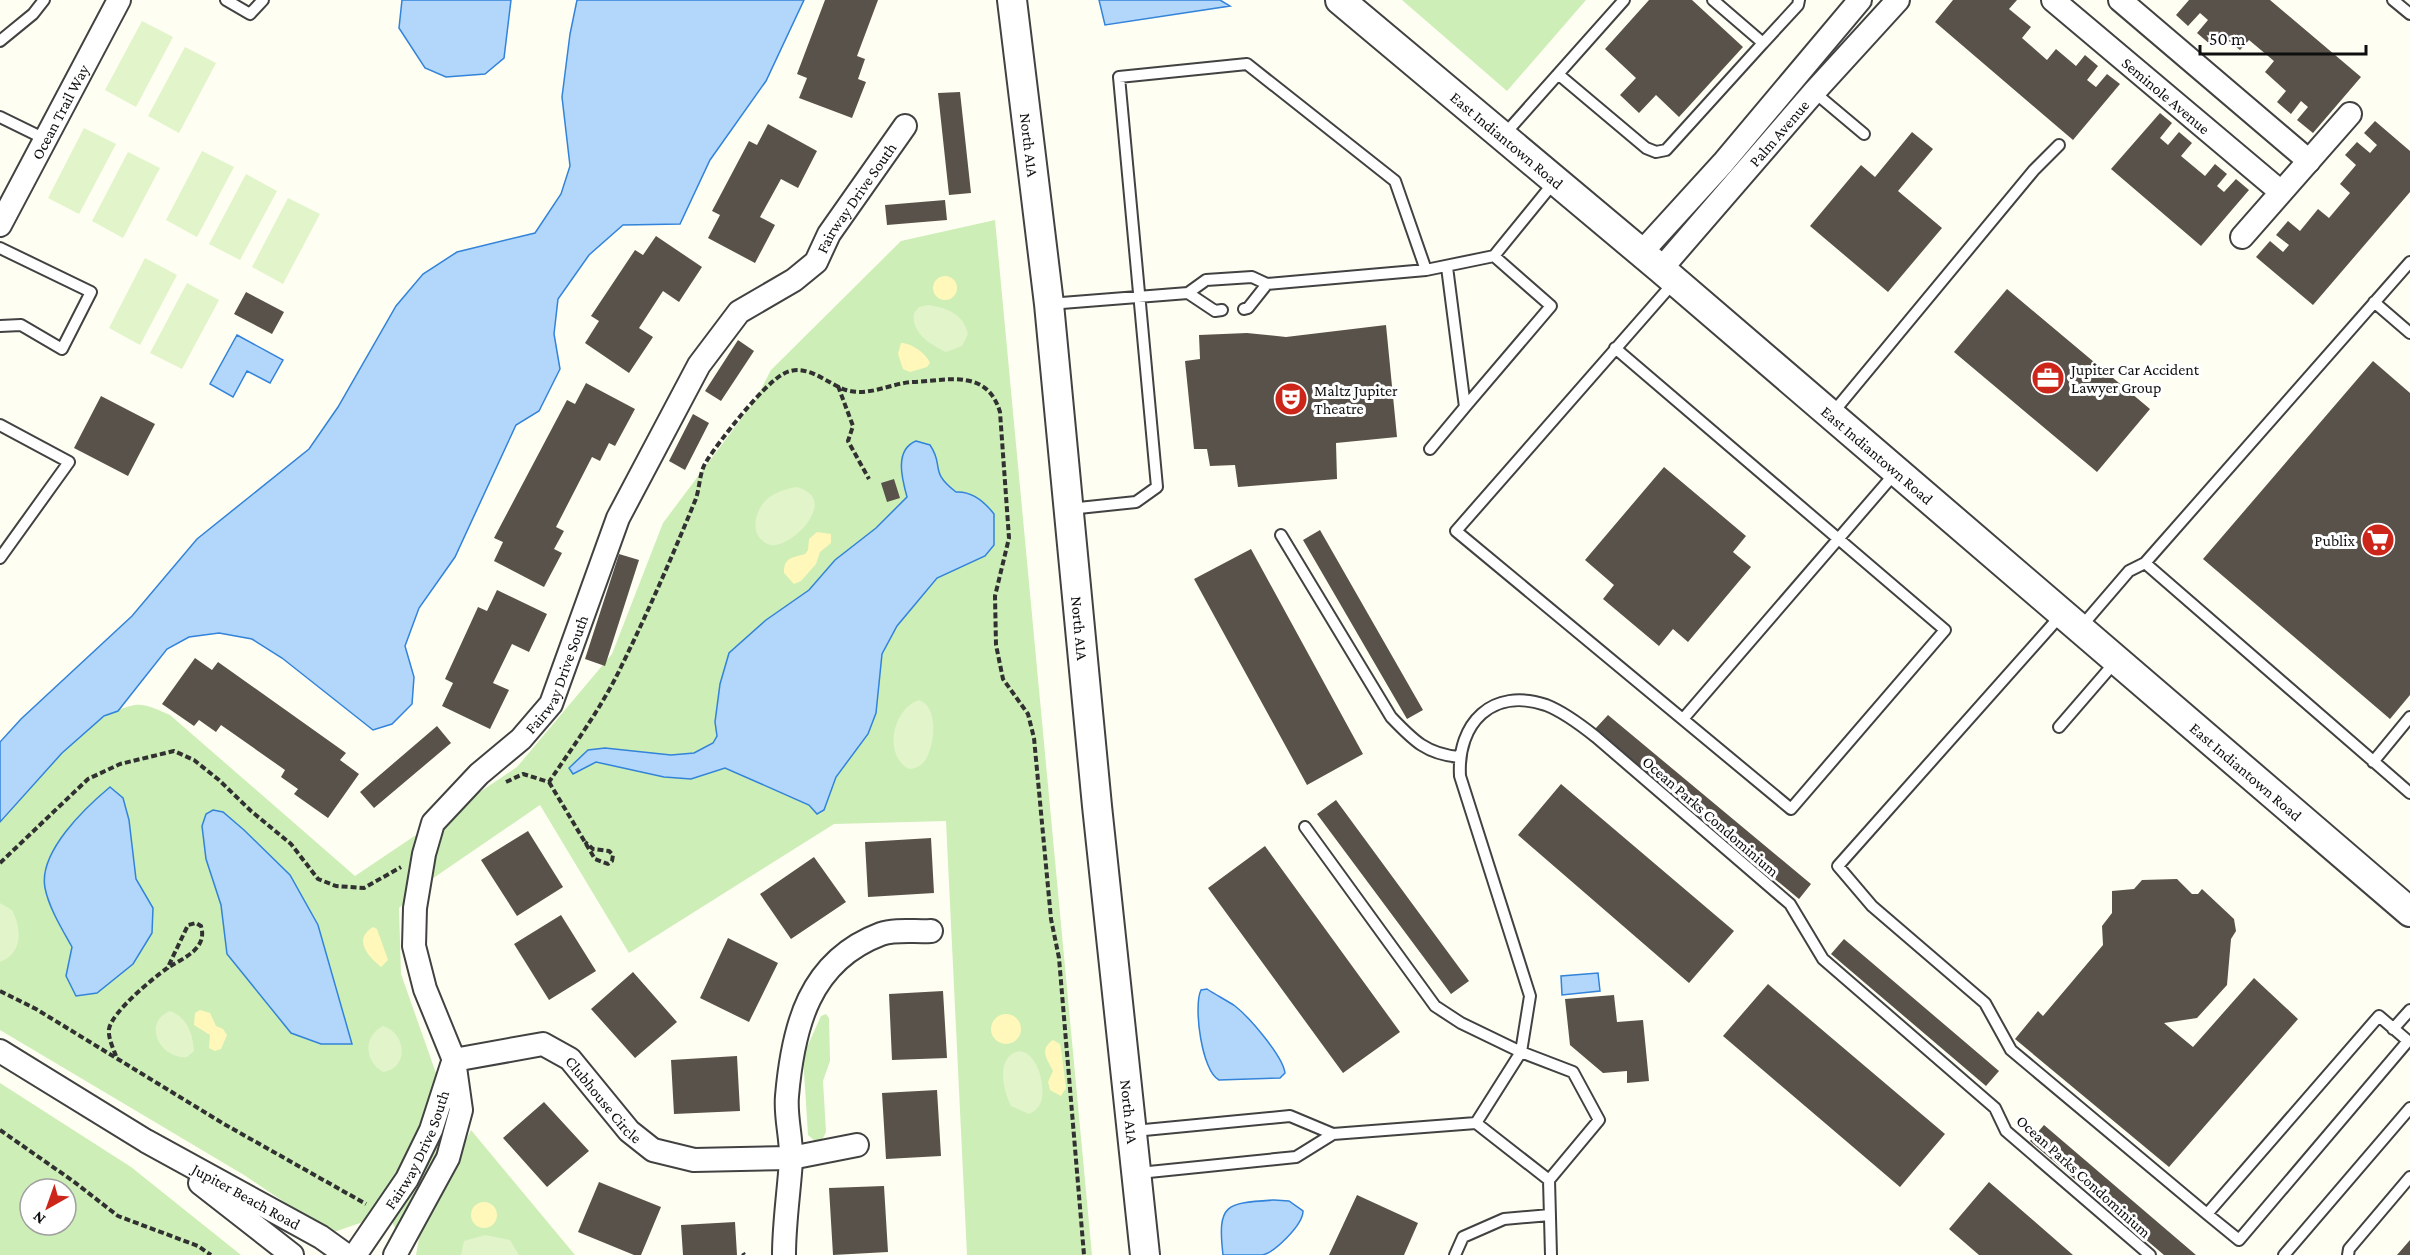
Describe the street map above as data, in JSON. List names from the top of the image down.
{
  "streets": {
    "street": [
      "Seminole Avenue",
      "Ocean Trail Way",
      "Palm Avenue",
      "East Indiantown Road",
      "North A1A",
      "Fairway Drive South",
      "Clubhouse Circle",
      "Jupiter Beach Road"
    ],
    "lane": ["Ocean Parks Condominium"]
  },
  "crossings": [
    ["Palm Avenue", "East Indiantown Road"],
    ["Fairway Drive South", "Clubhouse Circle"]
  ],
  "places": {
    "office": ["Jupiter Car Accident Lawyer Group"],
    "theatre": ["Maltz Jupiter Theatre"],
    "supermarket": ["Publix"]
  },
  "scale_bar": "50 m",
  "north": "bottom left"
}
